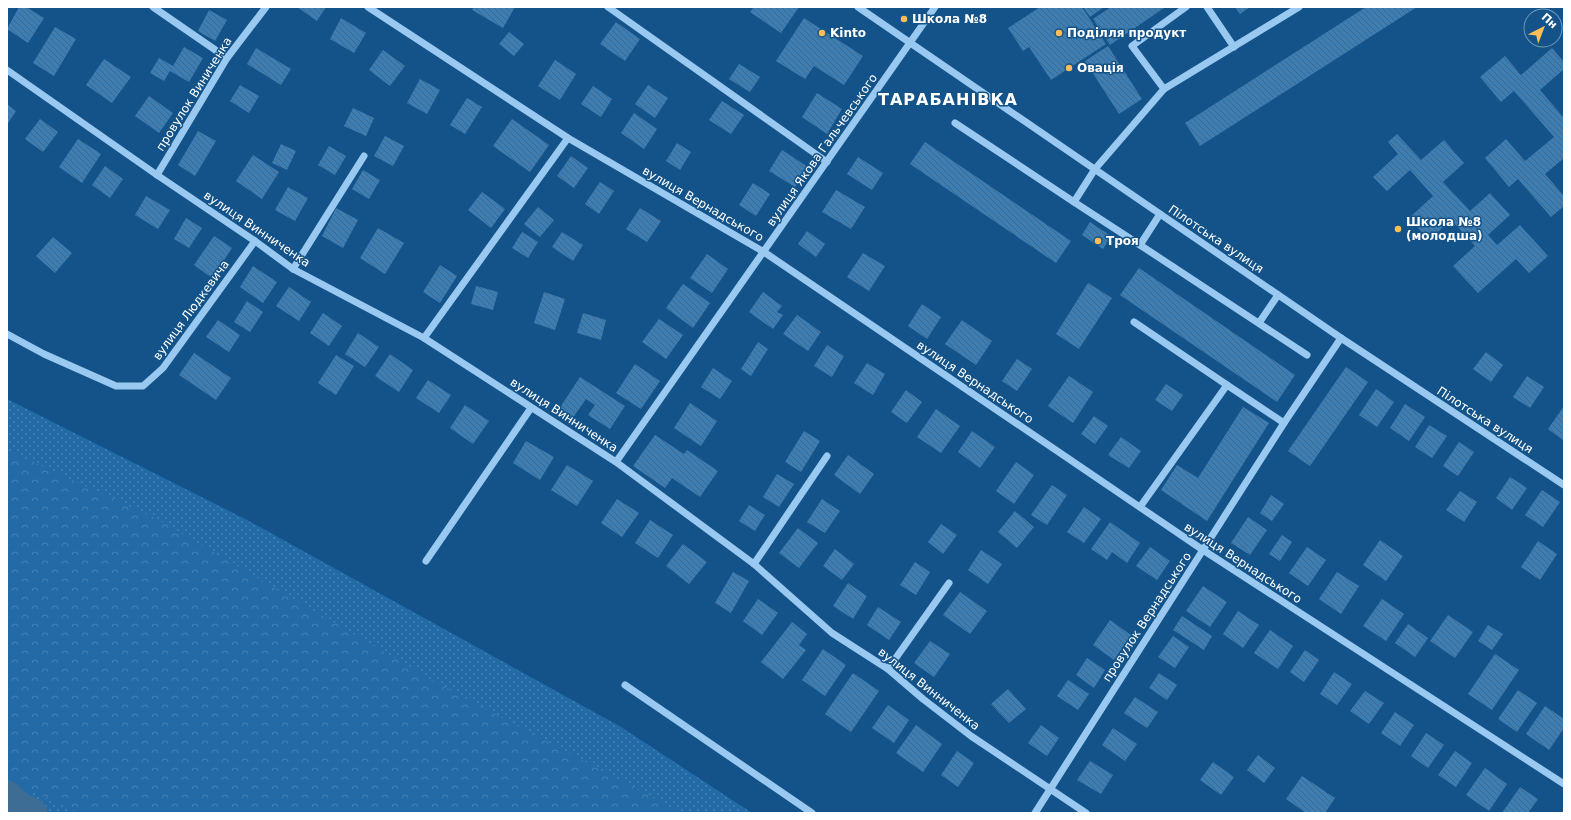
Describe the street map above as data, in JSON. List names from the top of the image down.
{
  "streets": {
    "street": [
      "провулок Виниченка",
      "вулиця Якова Гальчевського",
      "вулиця Вернадського",
      "вулиця Винниченка",
      "Пілотська вулиця",
      "вулиця Людкевича",
      "провулок Вернадського"
    ]
  },
  "crossings": [
    ["провулок Виниченка", "вулиця Винниченка"],
    ["вулиця Якова Гальчевського", "вулиця Вернадського"],
    ["вулиця Якова Гальчевського", "вулиця Винниченка"],
    ["вулиця Якова Гальчевського", "Пілотська вулиця"],
    ["вулиця Вернадського", "провулок Вернадського"],
    ["вулиця Винниченка", "вулиця Людкевича"],
    ["вулиця Винниченка", "провулок Вернадського"],
    ["Пілотська вулиця", "провулок Вернадського"]
  ],
  "districts": ["ТАРАБАНІВКА"],
  "places": [
    "Школа №8",
    "Kinto",
    "Поділля продукт",
    "Овація",
    "Школа №8 (молодша)",
    "Троя"
  ],
  "north": "top right"
}
